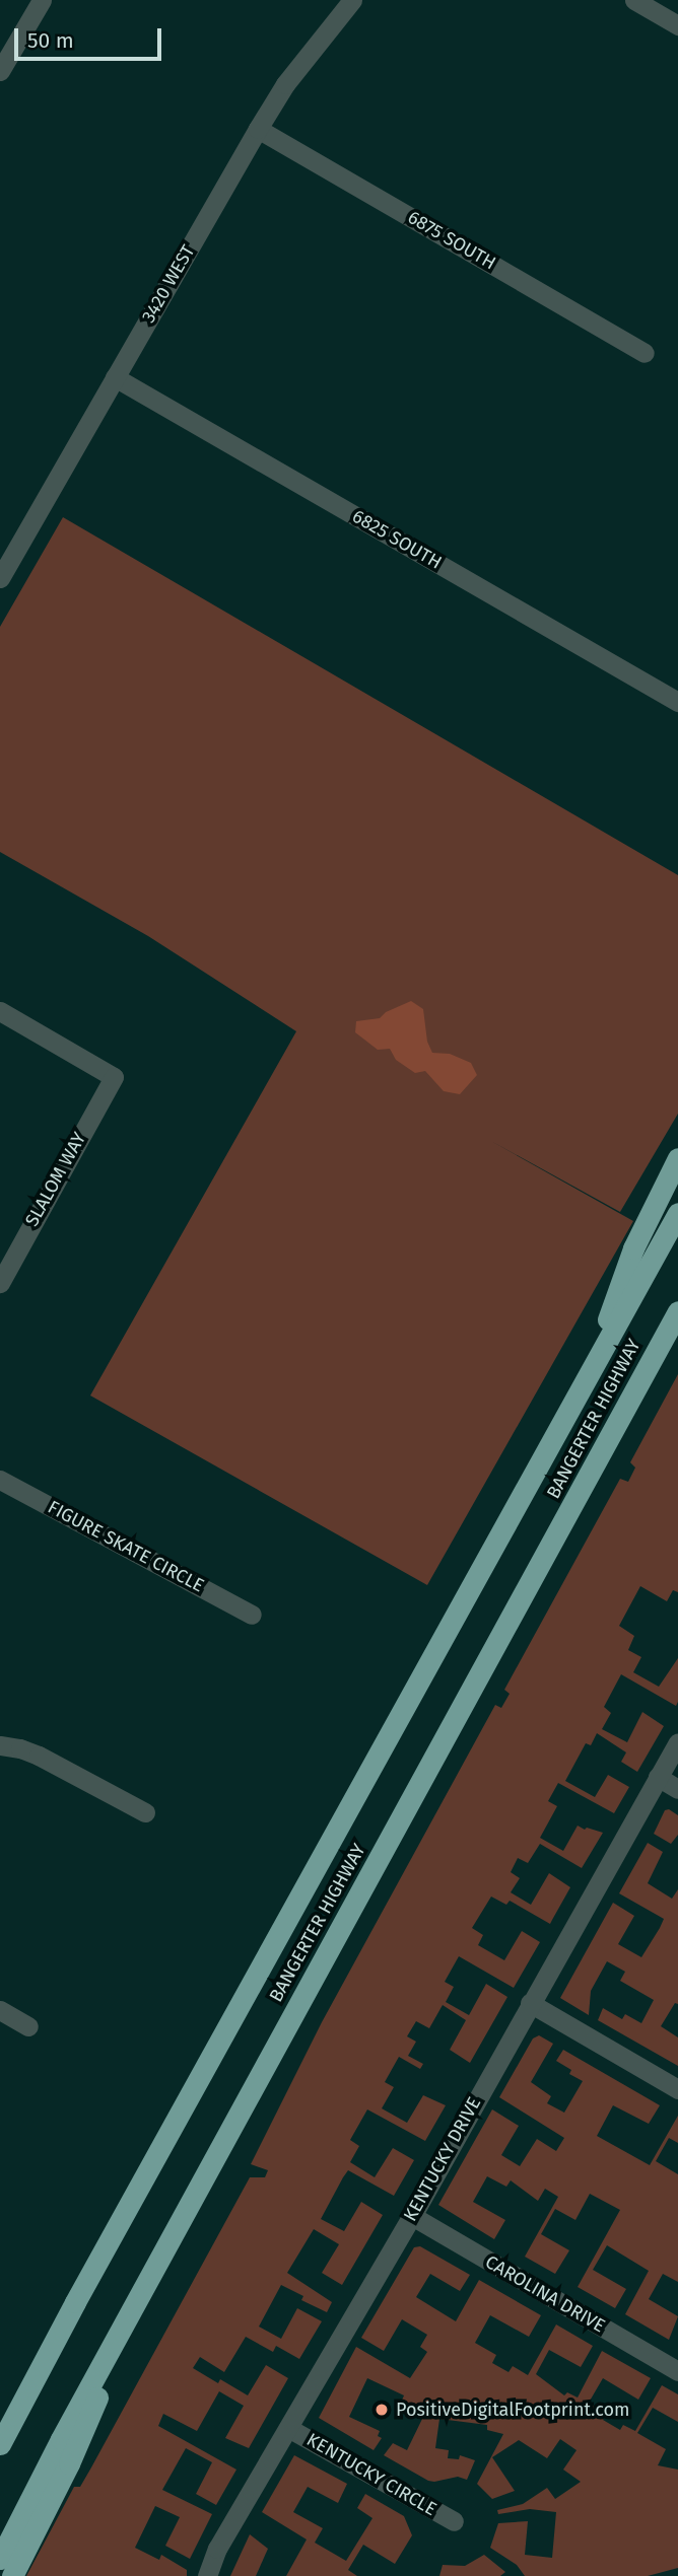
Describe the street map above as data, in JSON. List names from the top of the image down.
{
  "streets": {
    "highway": ["BANGERTER HIGHWAY"],
    "street": [
      "6875 SOUTH",
      "3420 WEST",
      "6825 SOUTH",
      "SLALOM WAY",
      "FIGURE SKATE CIRCLE",
      "KENTUCKY DRIVE",
      "CAROLINA DRIVE",
      "KENTUCKY CIRCLE"
    ]
  },
  "crossings": [
    ["6875 SOUTH", "3420 WEST"],
    ["3420 WEST", "6825 SOUTH"],
    ["KENTUCKY DRIVE", "CAROLINA DRIVE"],
    ["KENTUCKY DRIVE", "KENTUCKY CIRCLE"]
  ],
  "places": ["PositiveDigitalFootprint.com"],
  "scale_bar": "50 m"
}
